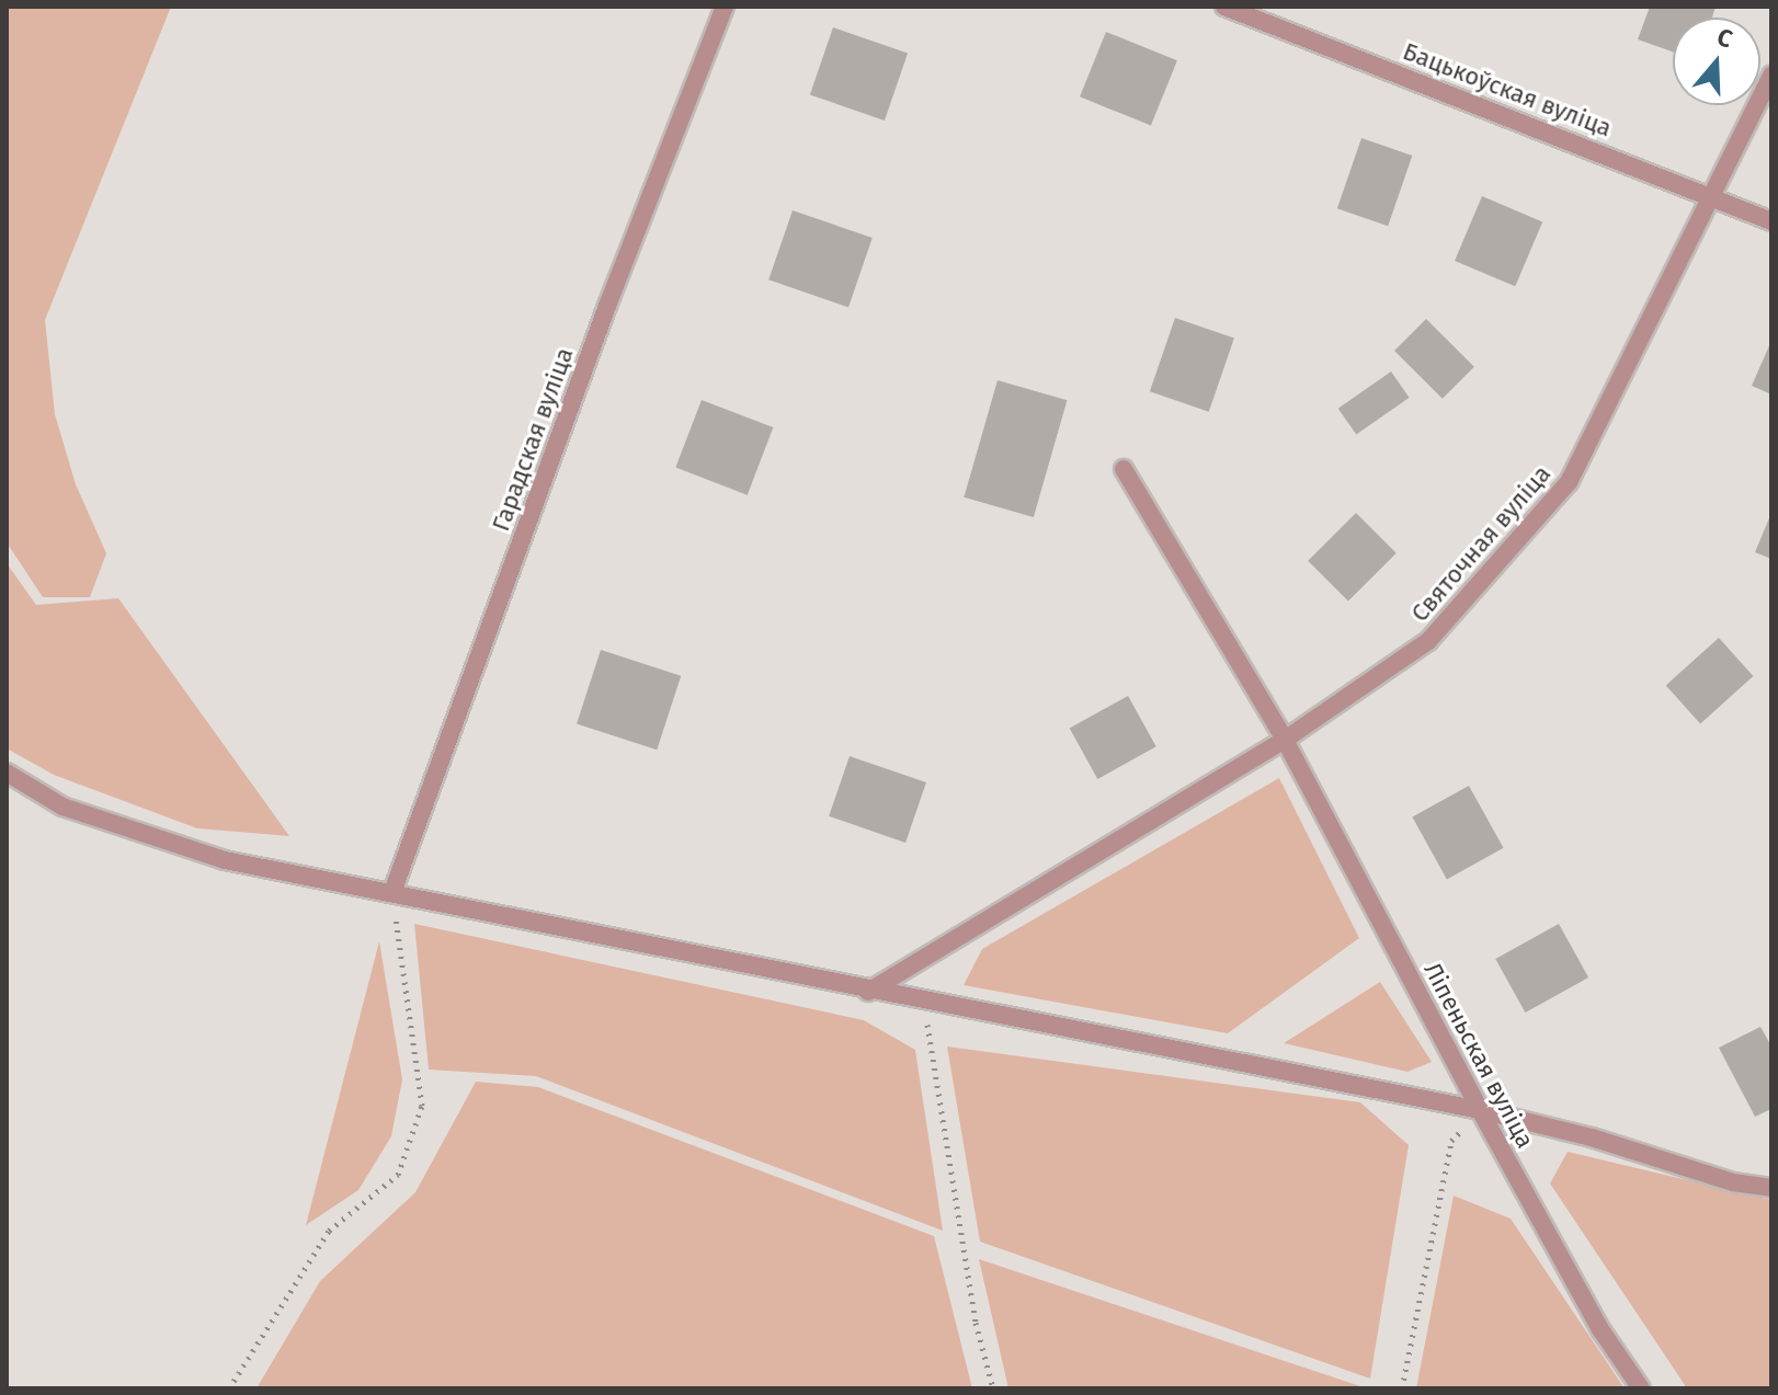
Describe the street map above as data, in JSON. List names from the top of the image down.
{
  "streets": {
    "street": [
      "Бацькоўская вуліца",
      "Гарадская вуліца",
      "Святочная вуліца",
      "Ліпеньская вуліца"
    ]
  },
  "crossings": [
    ["Бацькоўская вуліца", "Святочная вуліца"],
    ["Святочная вуліца", "Ліпеньская вуліца"]
  ],
  "north": "top"
}
